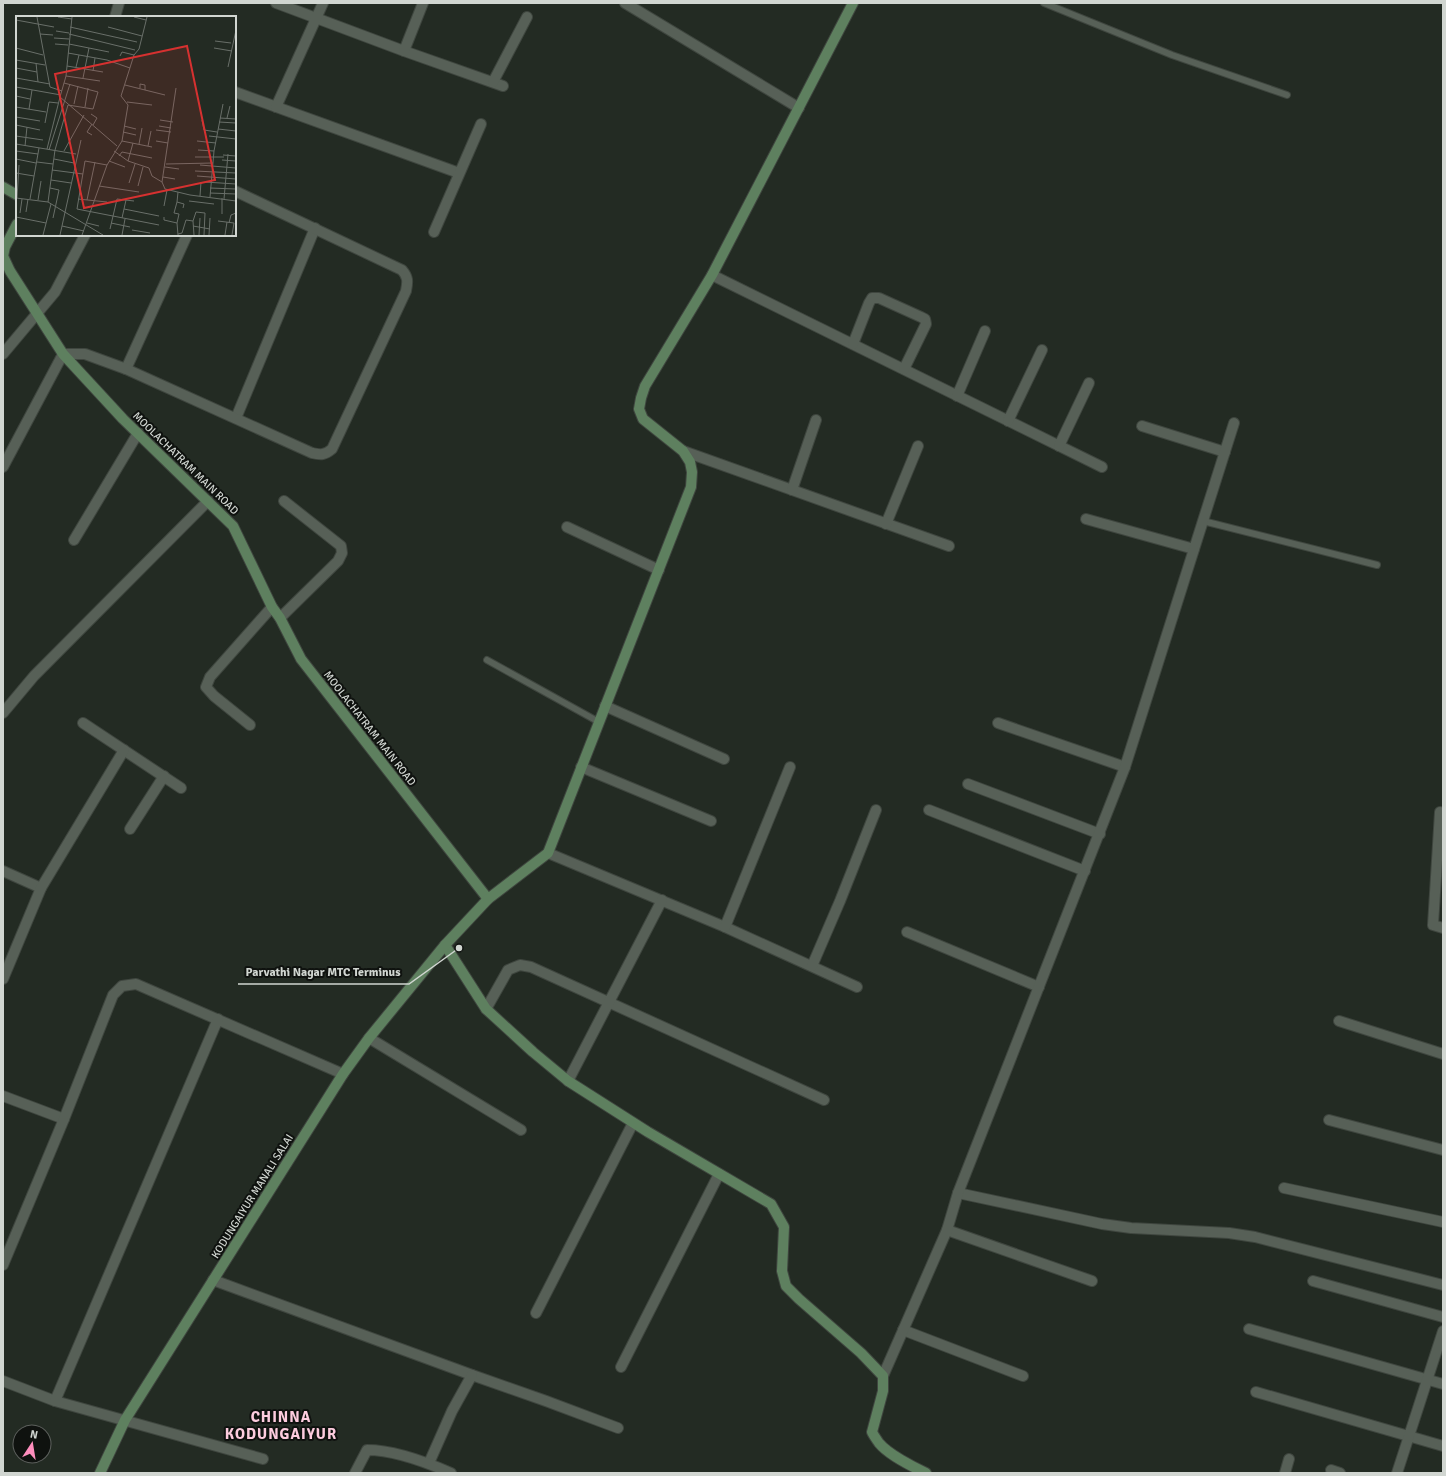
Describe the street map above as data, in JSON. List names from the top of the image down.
{
  "streets": {
    "street": ["MOOLACHATRAM MAIN ROAD", "KODUNGAIYUR MANALI SALAI"]
  },
  "crossings": [
    ["MOOLACHATRAM MAIN ROAD", "KODUNGAIYUR MANALI SALAI"]
  ],
  "districts": ["CHINNA KODUNGAIYUR"],
  "places": ["Parvathi Nagar MTC Terminus"],
  "north": "top"
}
